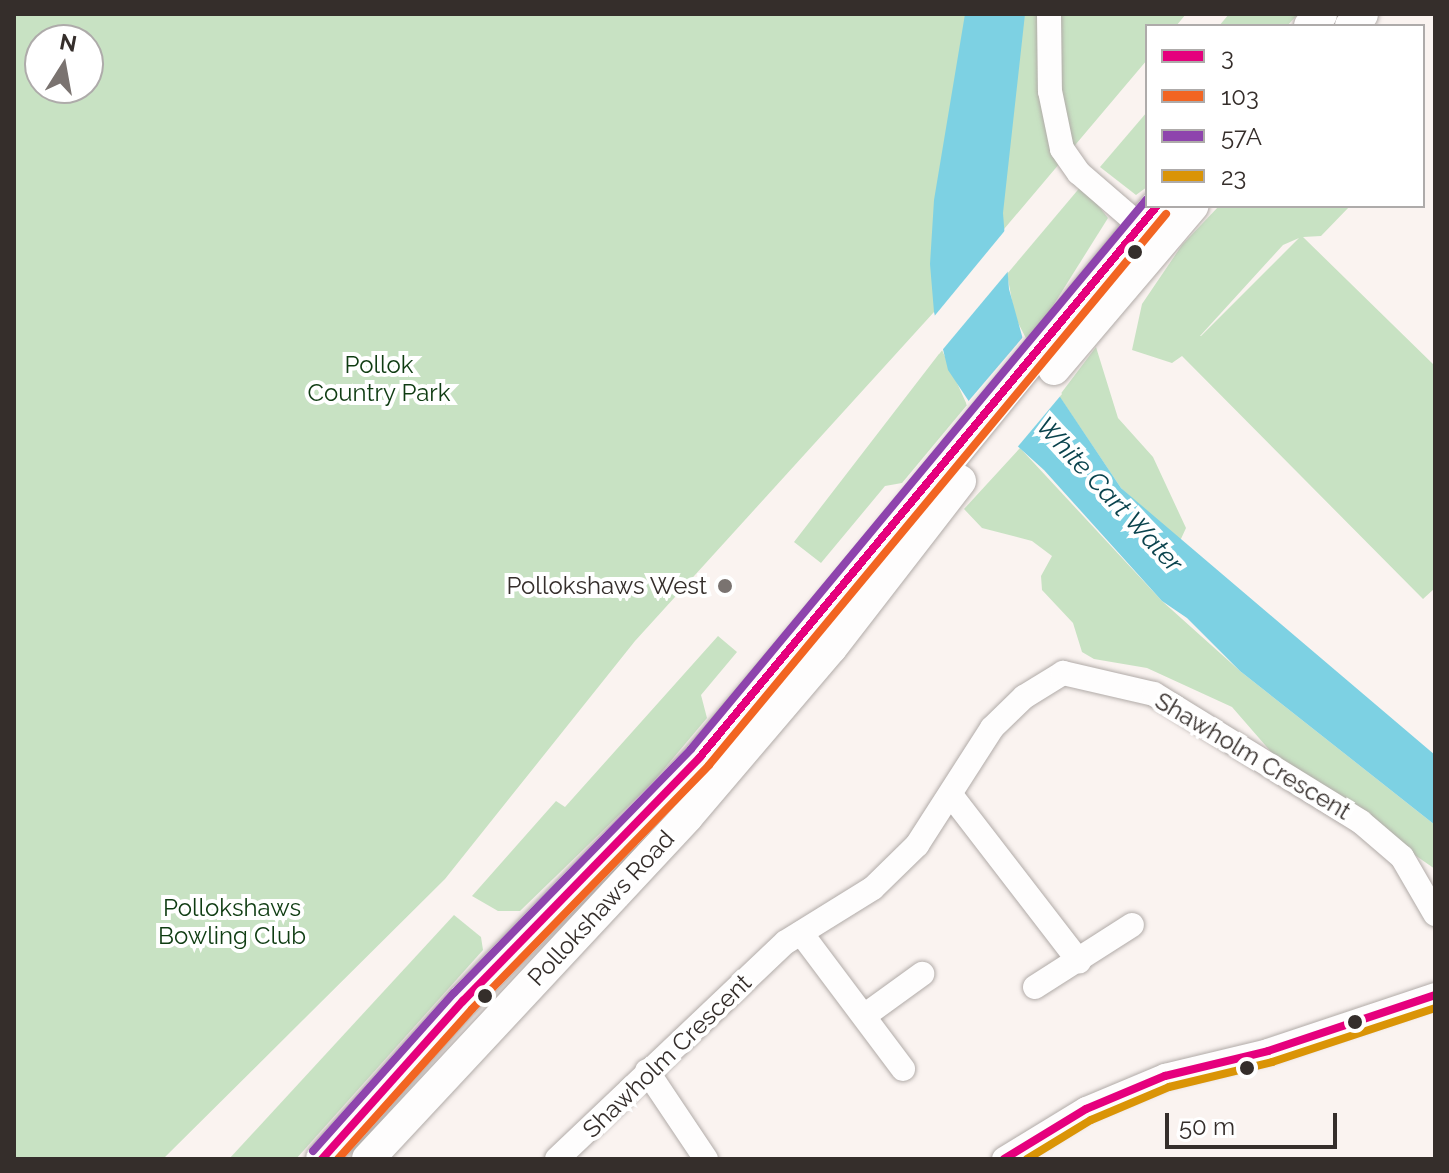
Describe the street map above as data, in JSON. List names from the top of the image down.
{
  "streets": {
    "main road": ["Pollokshaws Road"],
    "street": ["Shawholm Crescent"]
  },
  "water": ["White Cart Water"],
  "parks": ["Pollok Country Park", "Pollokshaws Bowling Club"],
  "places": ["Pollokshaws West"],
  "lines": [
    "transit line 57A",
    "transit line 3",
    "transit line 103",
    "transit line 23"
  ],
  "legend": [
    "3",
    "103",
    "57A",
    "23"
  ],
  "scale_bar": "50 m",
  "north": "top"
}
